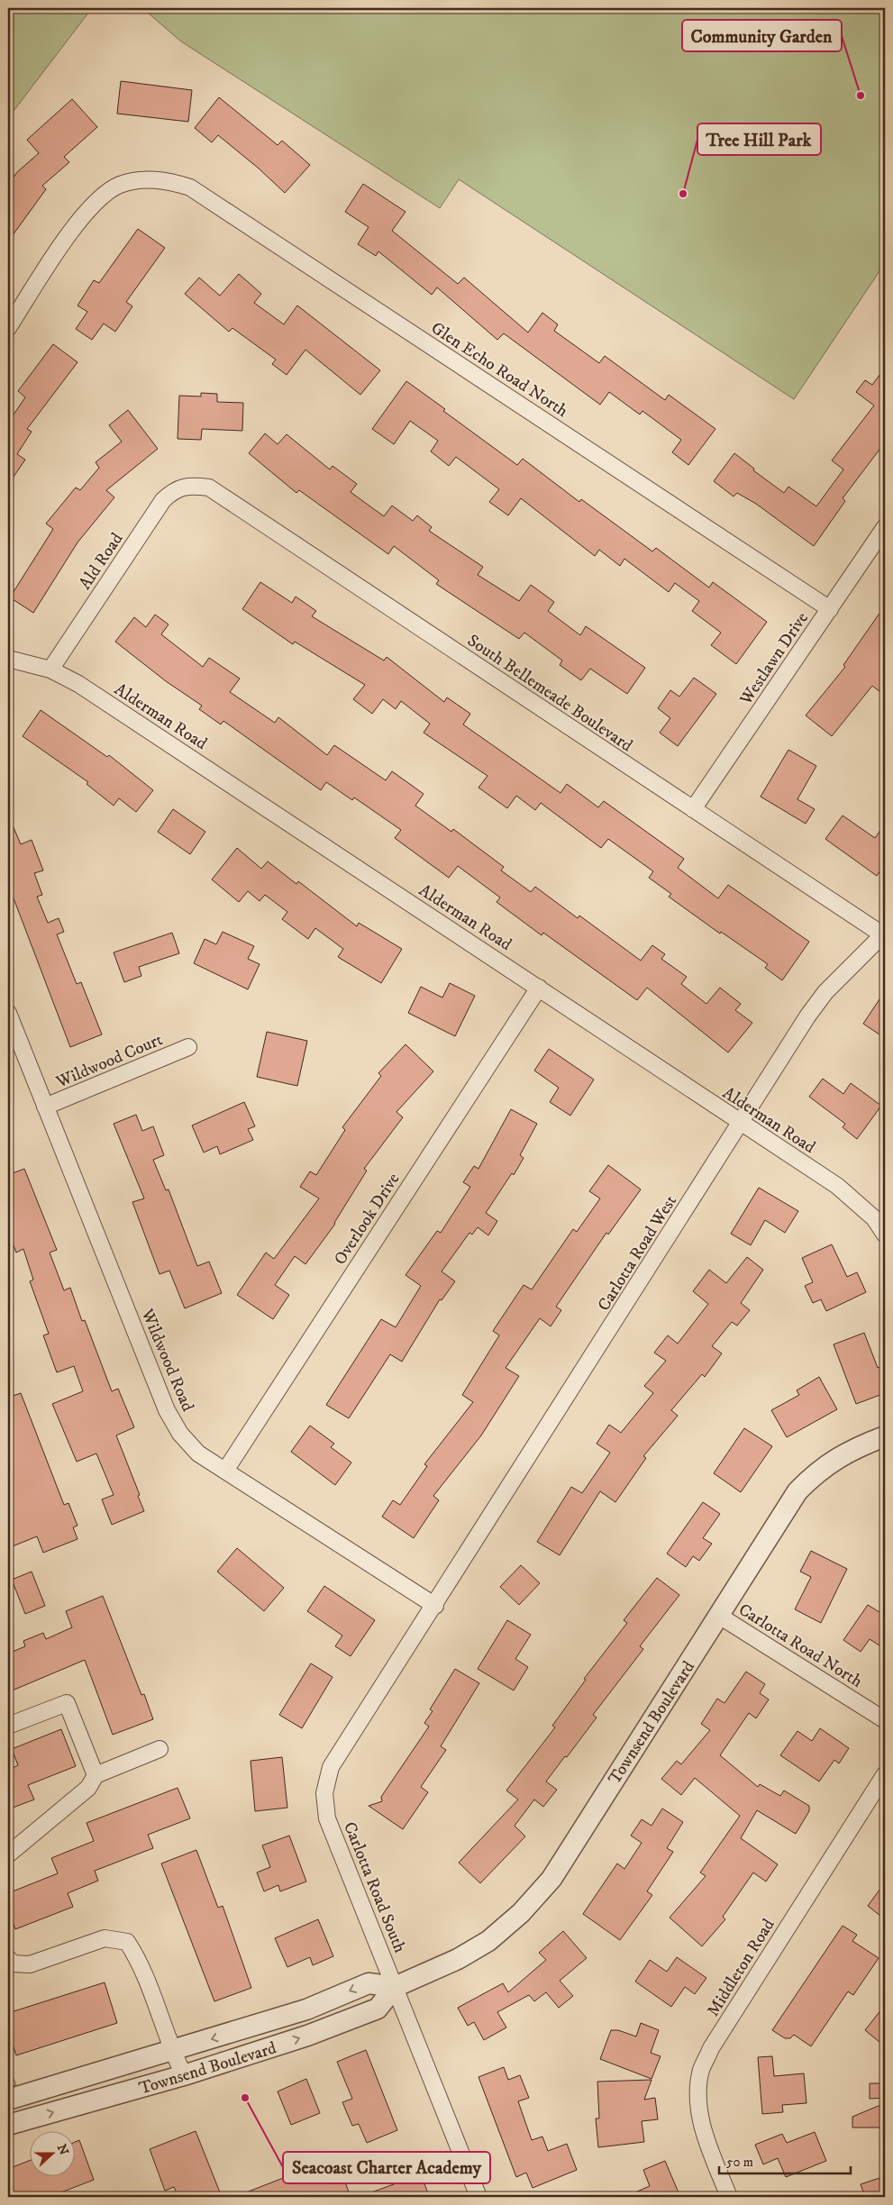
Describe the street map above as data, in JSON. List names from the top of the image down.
{
  "streets": {
    "street": [
      "Glen Echo Road North",
      "Ald Road",
      "Westlawn Drive",
      "South Bellemeade Boulevard",
      "Alderman Road",
      "Wildwood Court",
      "Overlook Drive",
      "Carlotta Road West",
      "Wildwood Road",
      "Carlotta Road North",
      "Townsend Boulevard",
      "Carlotta Road South",
      "Middleton Road"
    ]
  },
  "crossings": [
    ["Glen Echo Road North", "Westlawn Drive"],
    ["Ald Road", "South Bellemeade Boulevard"],
    ["Ald Road", "Alderman Road"],
    ["Westlawn Drive", "South Bellemeade Boulevard"],
    ["South Bellemeade Boulevard", "Carlotta Road West"],
    ["Alderman Road", "Overlook Drive"],
    ["Alderman Road", "Carlotta Road West"],
    ["Wildwood Court", "Wildwood Road"],
    ["Overlook Drive", "Wildwood Road"],
    ["Carlotta Road West", "Wildwood Road"],
    ["Carlotta Road West", "Carlotta Road South"],
    ["Wildwood Road", "Carlotta Road South"],
    ["Carlotta Road North", "Townsend Boulevard"],
    ["Townsend Boulevard", "Carlotta Road South"]
  ],
  "places": ["Community Garden", "Tree Hill Park", "Seacoast Charter Academy"],
  "scale_bar": "50 m",
  "north": "right"
}
